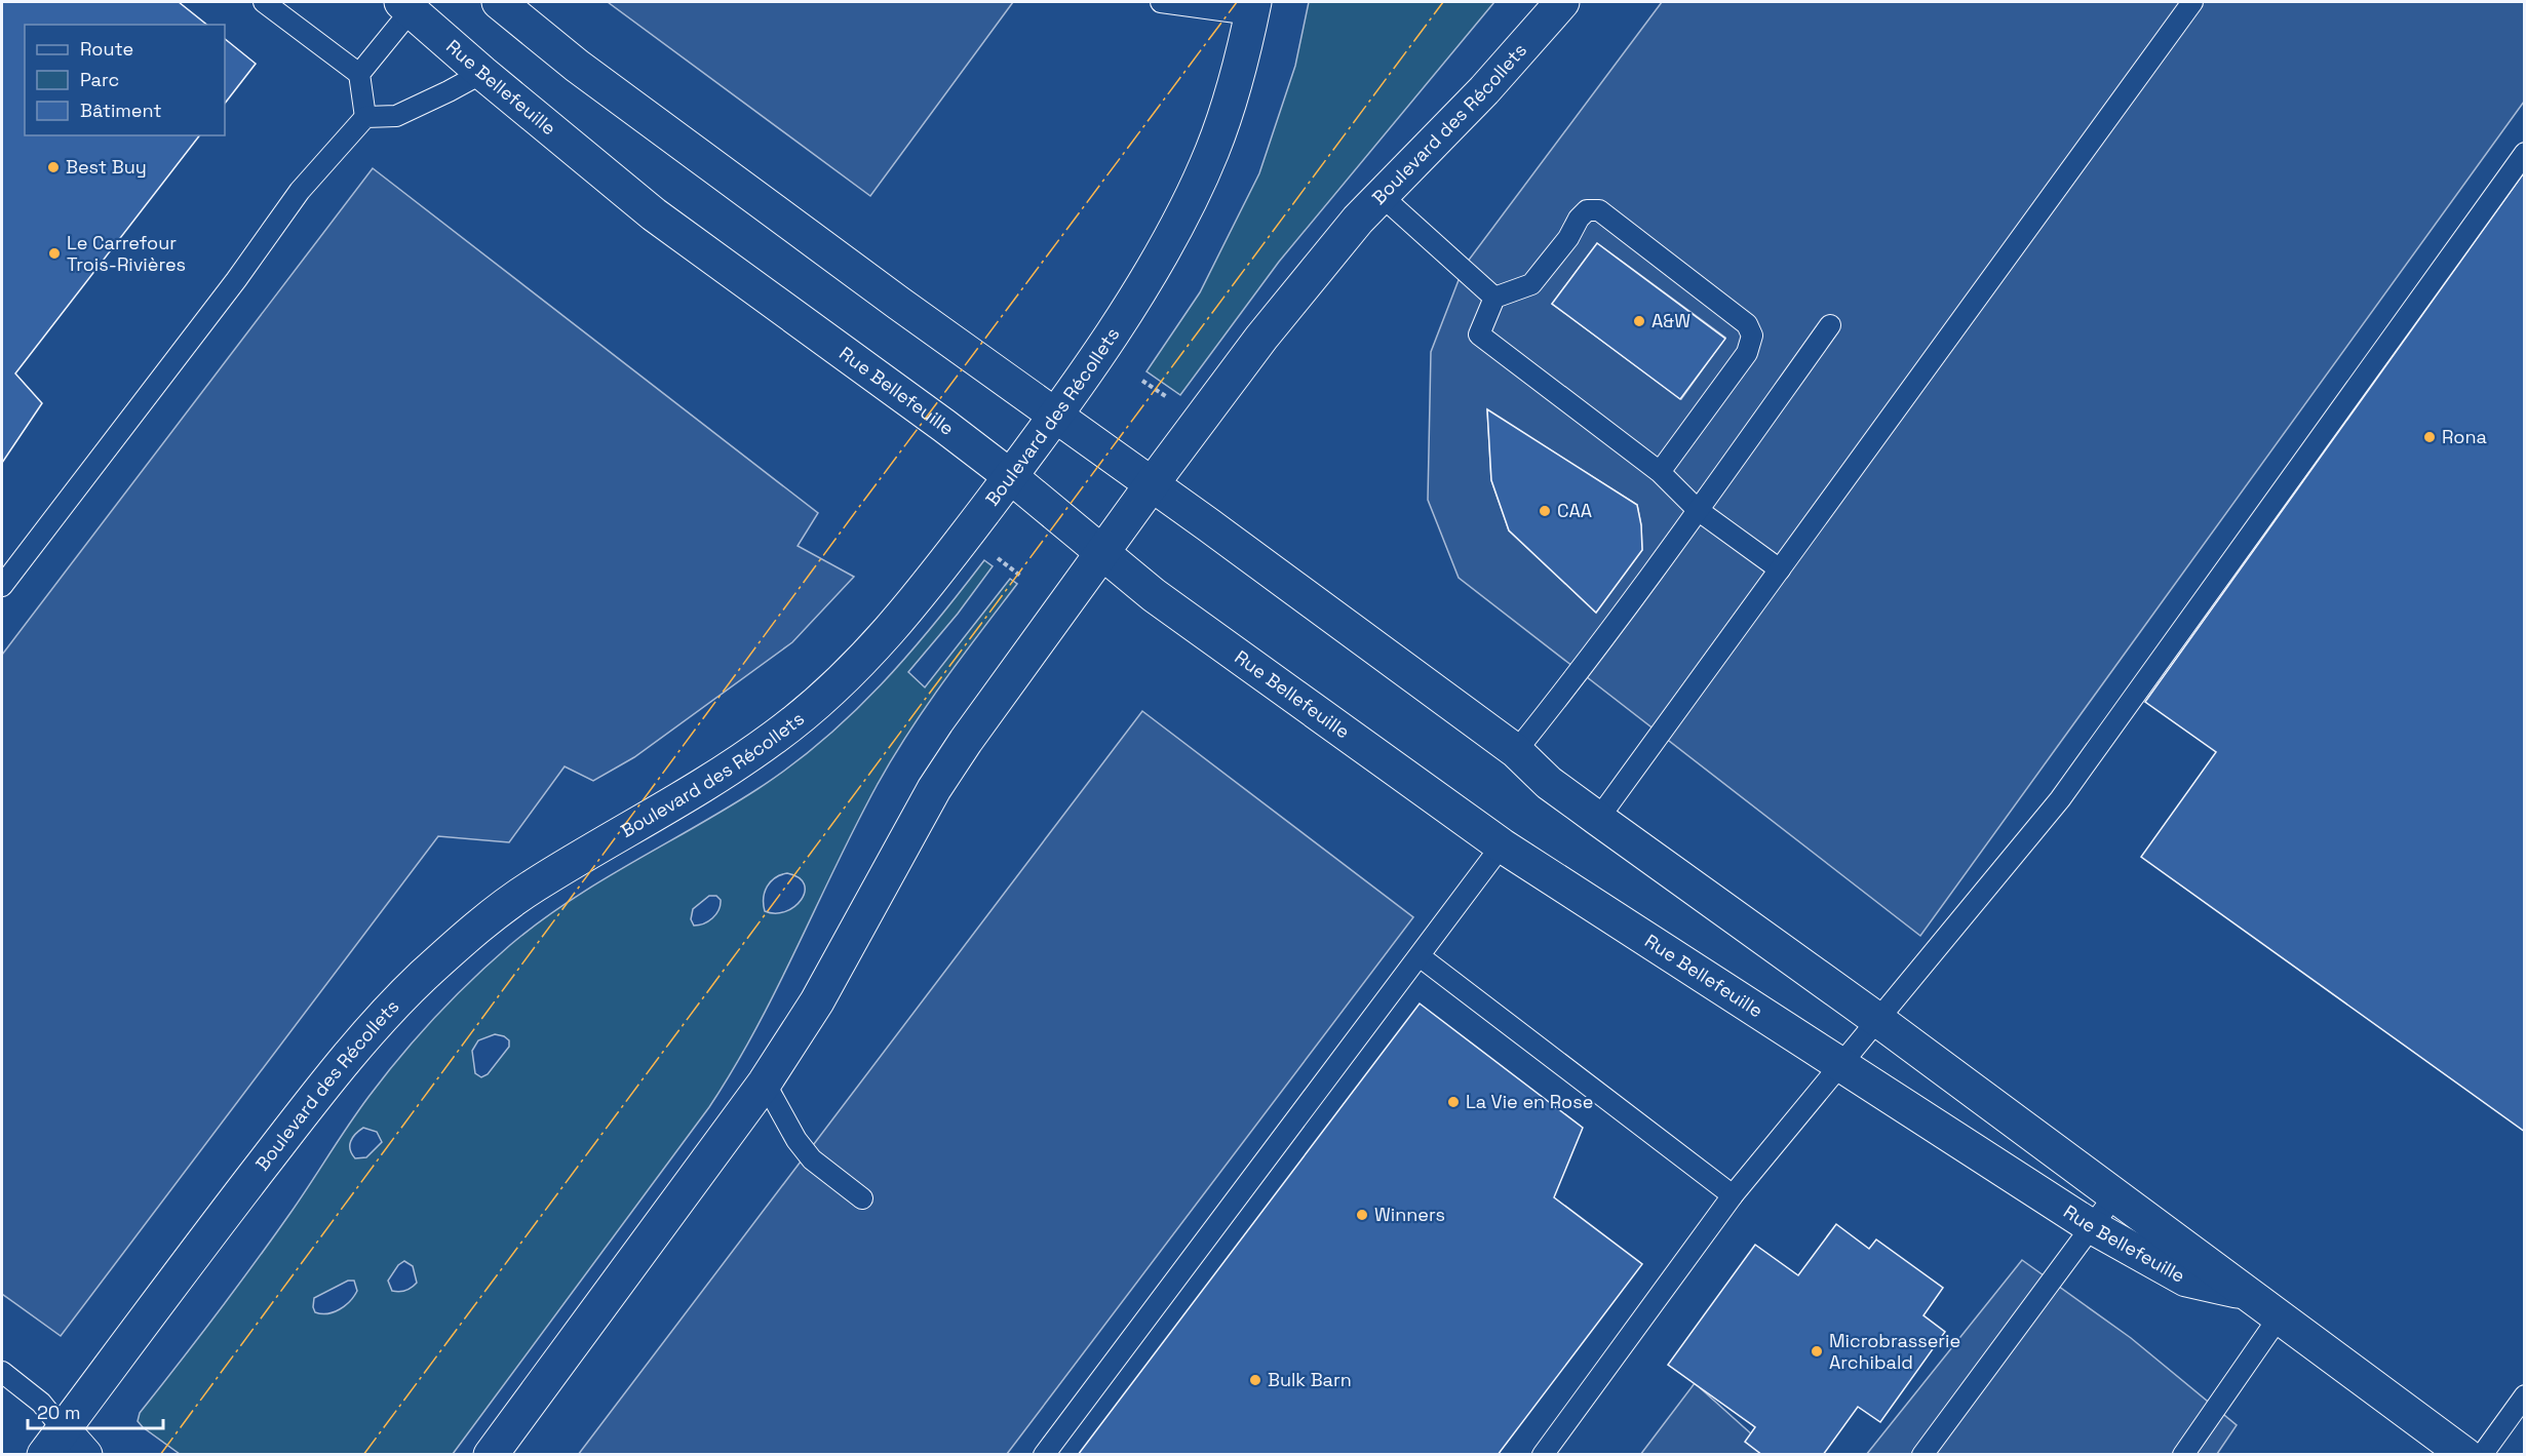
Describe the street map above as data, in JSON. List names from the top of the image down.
{
  "streets": {
    "street": ["Rue Bellefeuille", "Boulevard des Récollets"]
  },
  "crossings": [
    ["Rue Bellefeuille", "Boulevard des Récollets"]
  ],
  "places": [
    "Best Buy",
    "Le Carrefour Trois-Rivières",
    "A&W",
    "Rona",
    "CAA",
    "La Vie en Rose",
    "Winners",
    "Microbrasserie Archibald",
    "Bulk Barn"
  ],
  "legend": ["Route", "Parc", "Bâtiment"],
  "scale_bar": "20 m"
}
